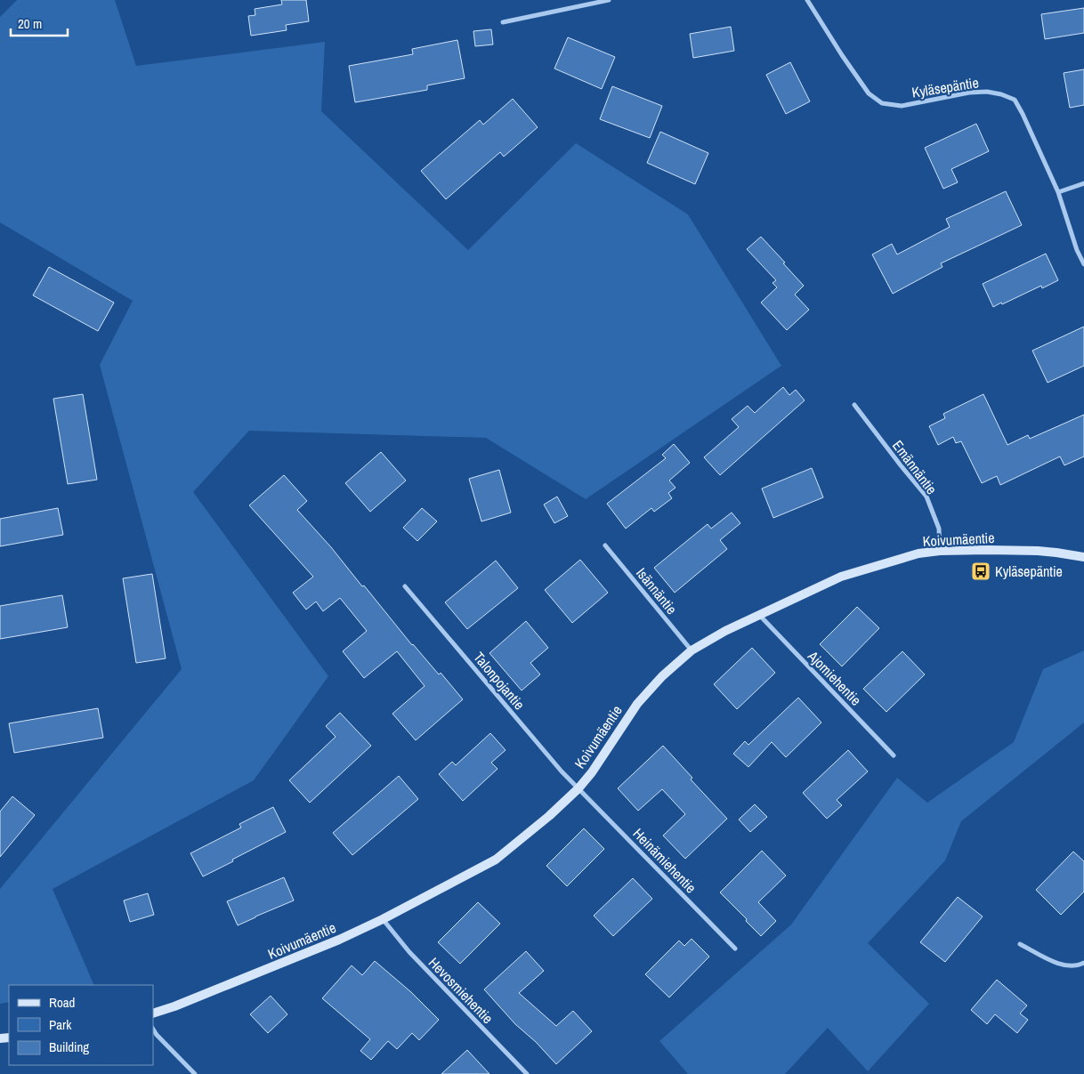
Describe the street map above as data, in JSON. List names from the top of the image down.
{
  "streets": {
    "street": [
      "Kyläsepäntie",
      "Emännäntie",
      "Koivumäentie",
      "Isännäntie",
      "Ajomiehentie",
      "Talonpojantie",
      "Heinämiehentie",
      "Hevosmiehentie"
    ]
  },
  "crossings": [
    ["Emännäntie", "Koivumäentie"],
    ["Koivumäentie", "Isännäntie"],
    ["Koivumäentie", "Ajomiehentie"],
    ["Koivumäentie", "Talonpojantie"],
    ["Koivumäentie", "Heinämiehentie"],
    ["Koivumäentie", "Hevosmiehentie"],
    ["Talonpojantie", "Heinämiehentie"]
  ],
  "places": {
    "bus stop": ["Kyläsepäntie"]
  },
  "legend": ["Road", "Park", "Building"],
  "scale_bar": "20 m"
}
